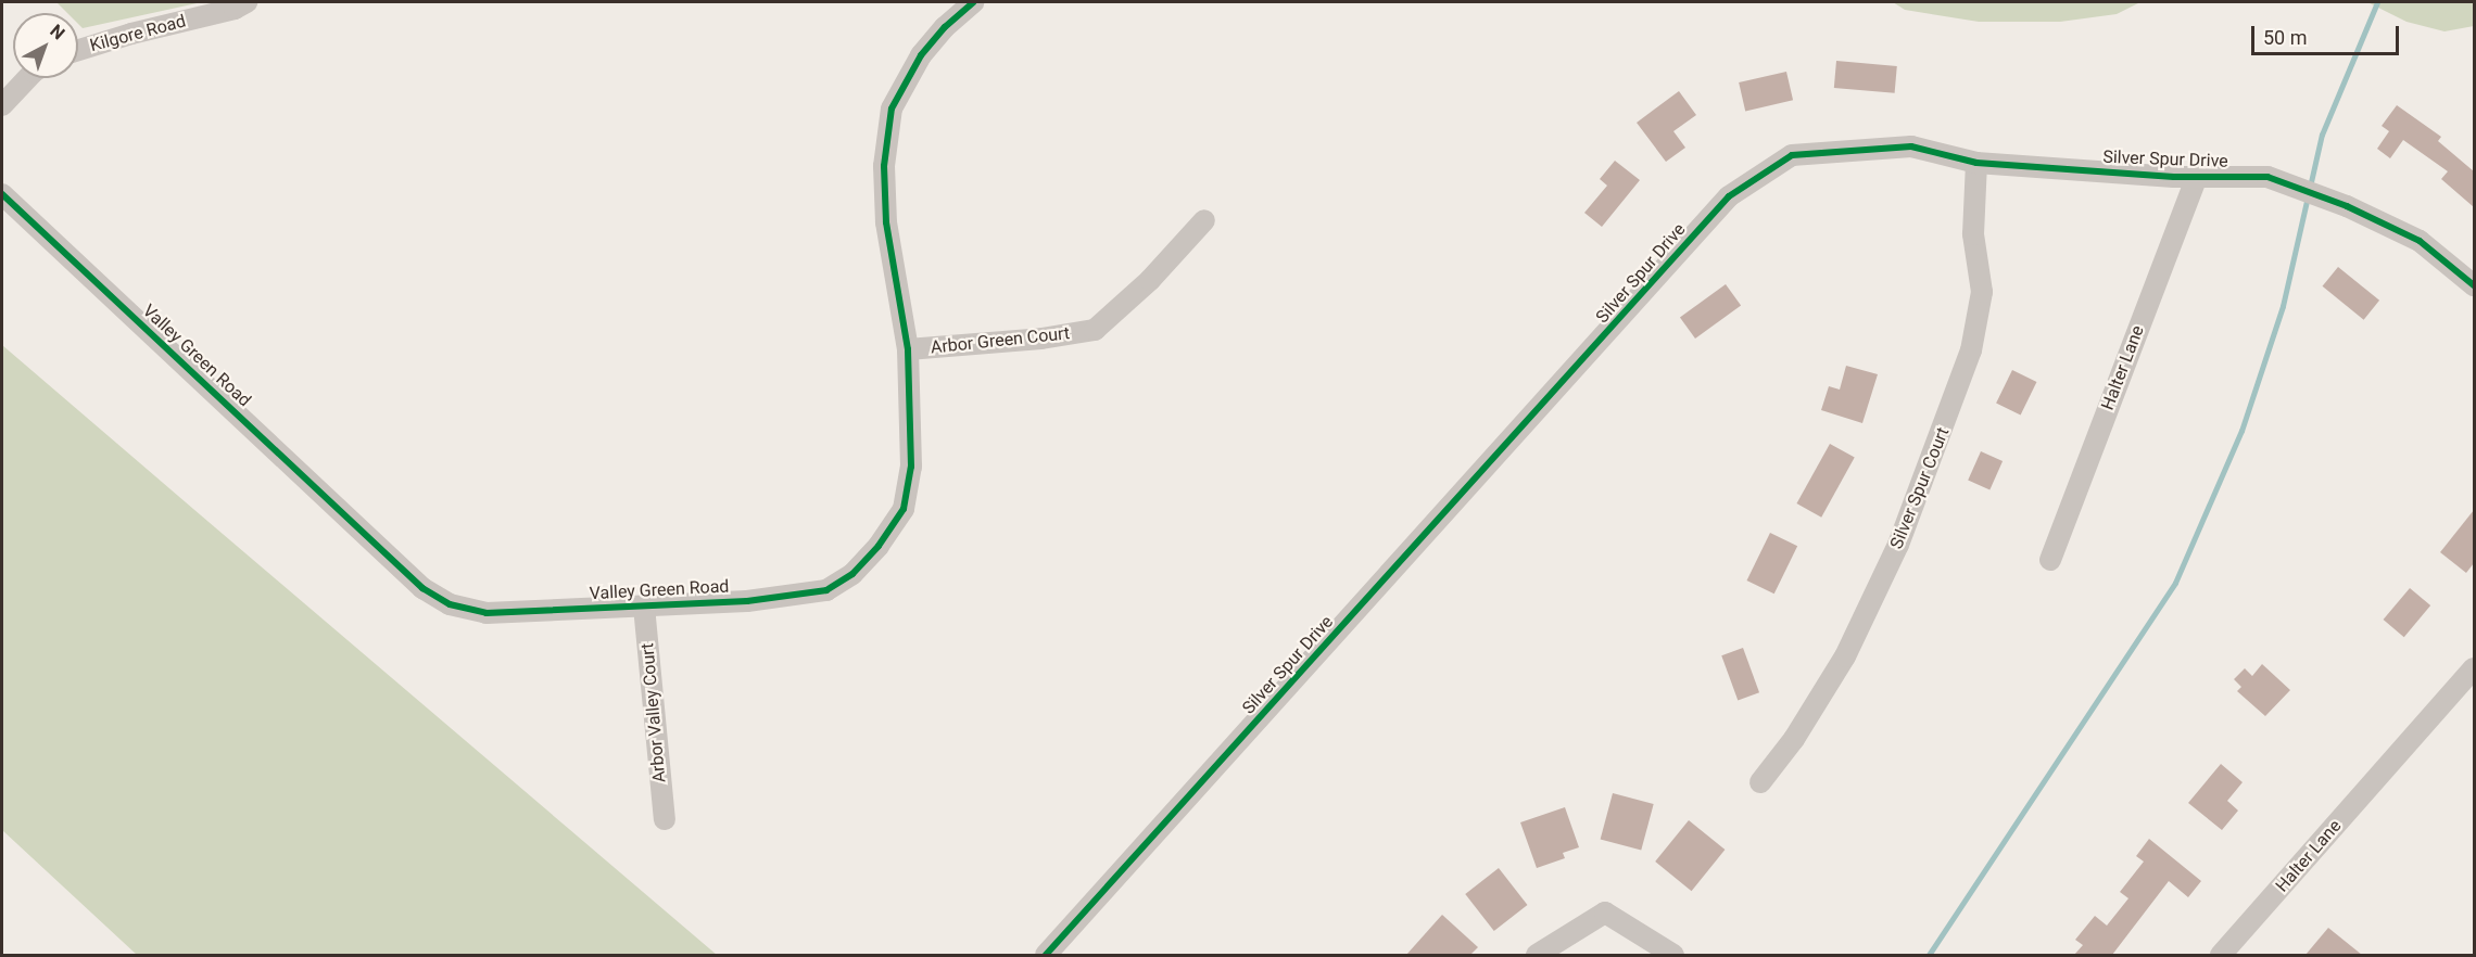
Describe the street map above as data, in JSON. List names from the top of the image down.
{
  "streets": {
    "street": [
      "Kilgore Road",
      "Silver Spur Drive",
      "Arbor Green Court",
      "Valley Green Road",
      "Halter Lane",
      "Silver Spur Court",
      "Arbor Valley Court"
    ]
  },
  "crossings": [
    ["Silver Spur Drive", "Halter Lane"],
    ["Silver Spur Drive", "Silver Spur Court"],
    ["Arbor Green Court", "Valley Green Road"],
    ["Valley Green Road", "Arbor Valley Court"]
  ],
  "scale_bar": "50 m",
  "north": "top right"
}
